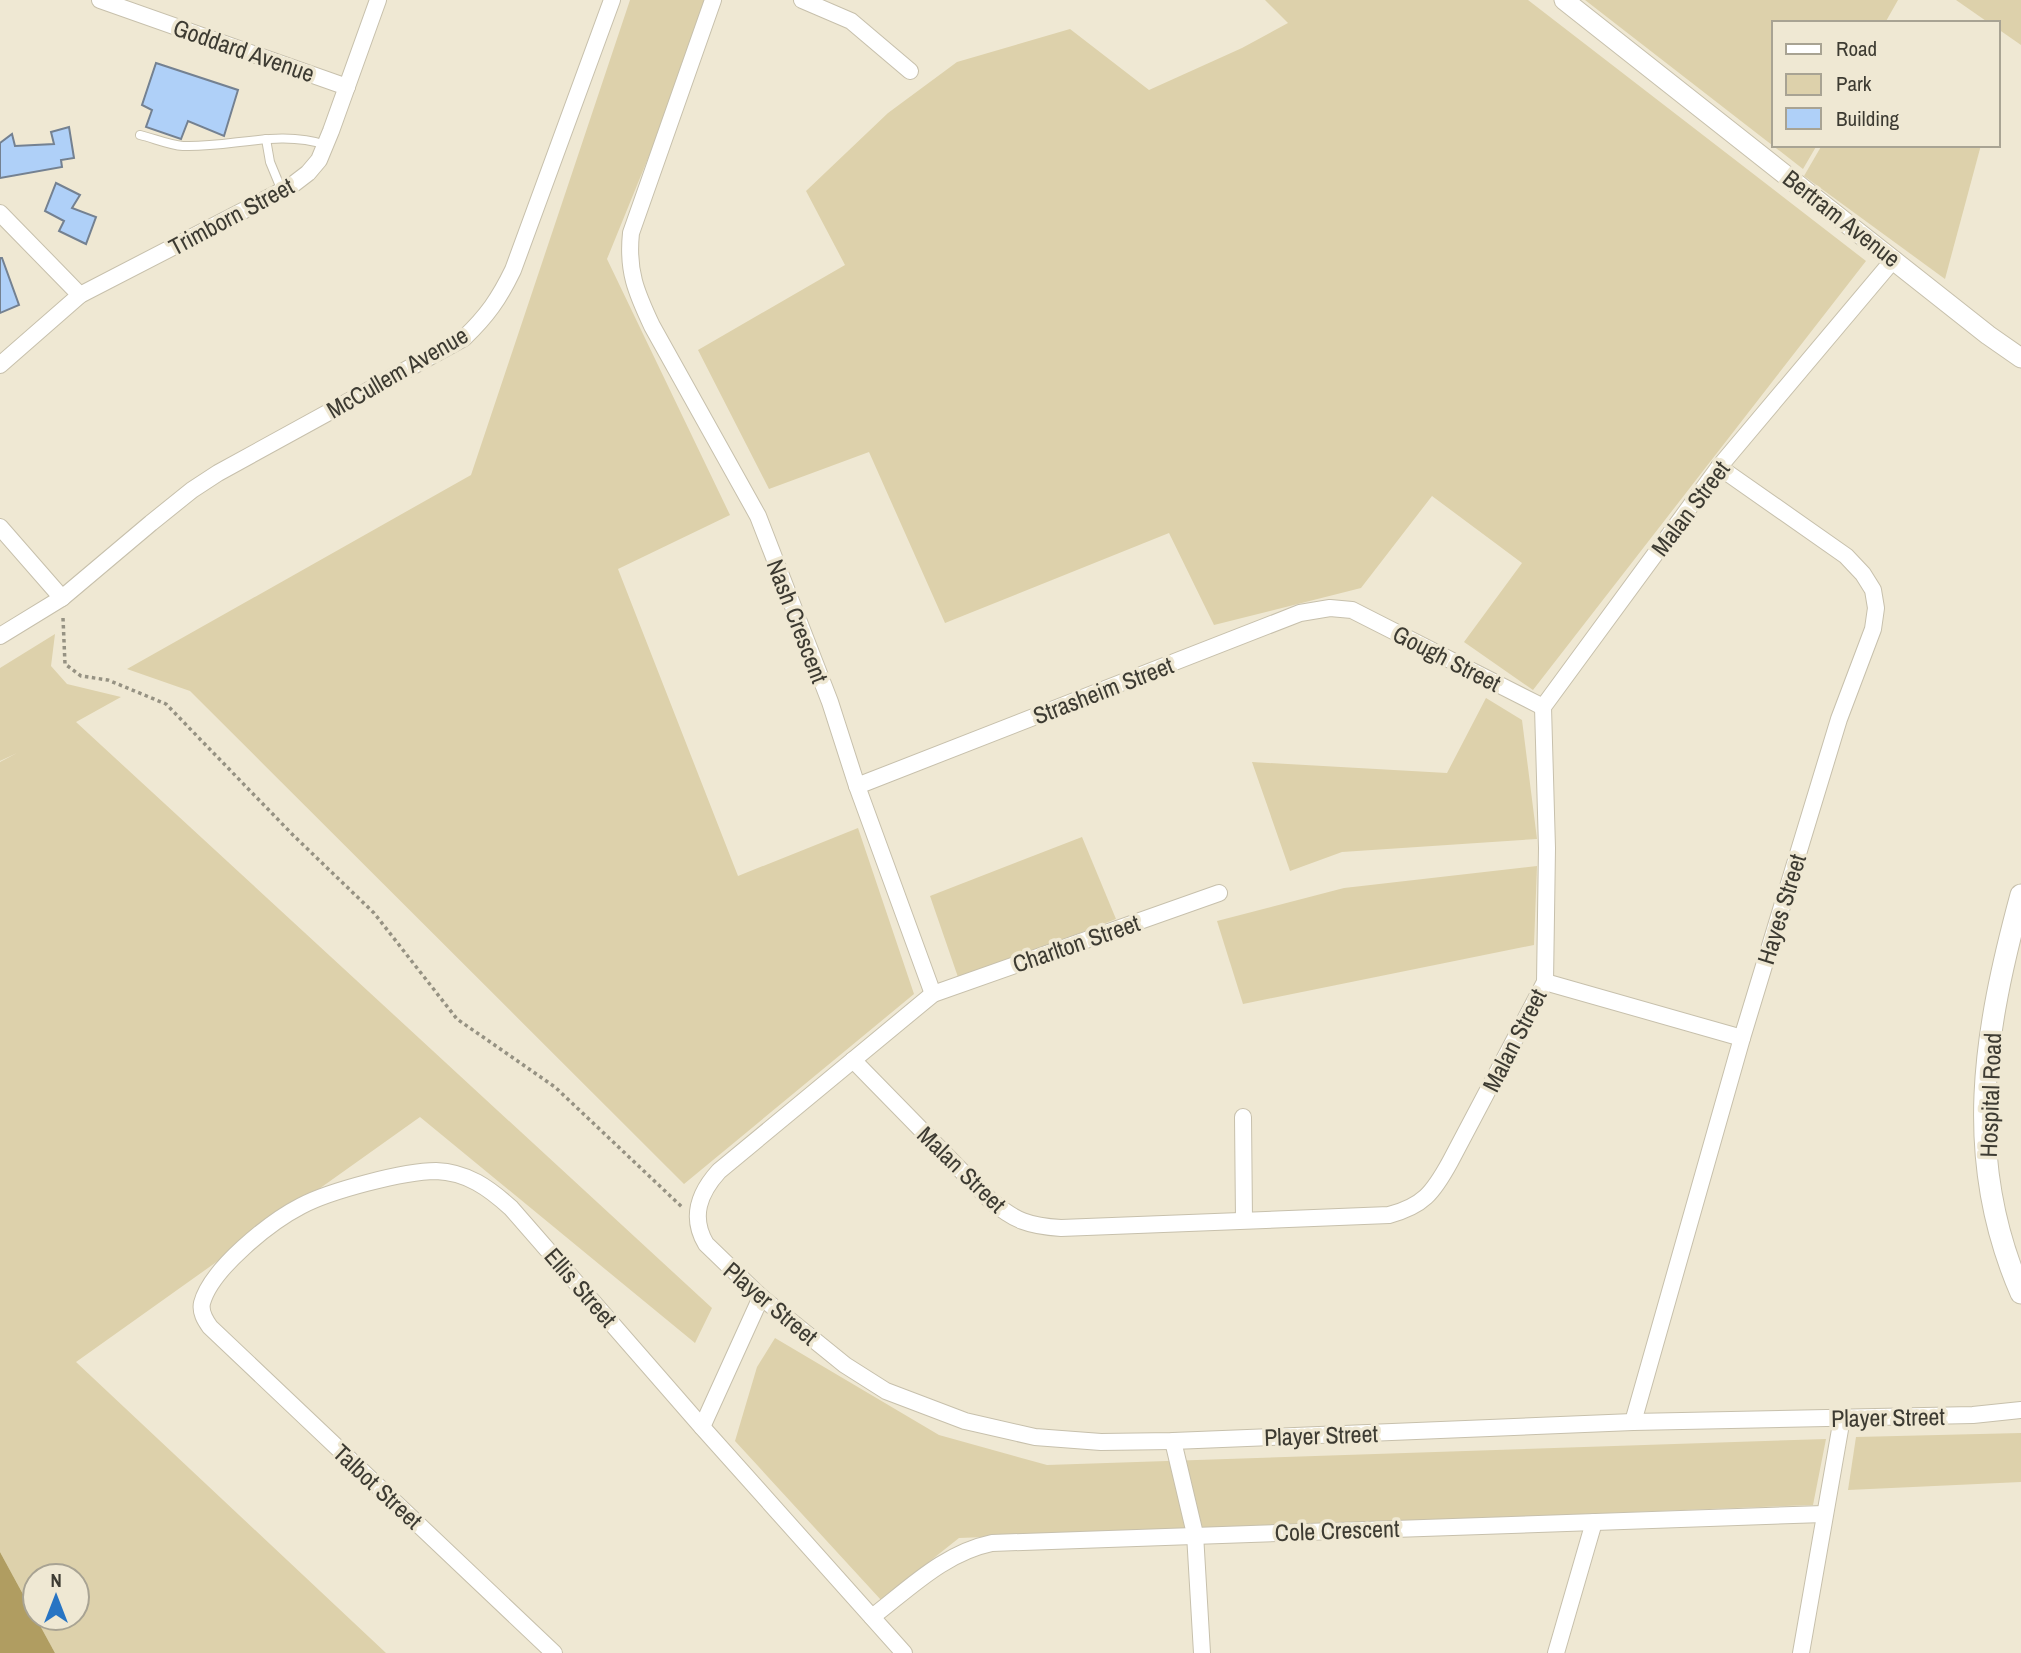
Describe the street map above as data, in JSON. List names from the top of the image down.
{
  "streets": {
    "main road": ["Hospital Road"],
    "street": [
      "Goddard Avenue",
      "Trimborn Street",
      "Bertram Avenue",
      "McCullem Avenue",
      "Malan Street",
      "Nash Crescent",
      "Gough Street",
      "Strasheim Street",
      "Hayes Street",
      "Charlton Street",
      "Ellis Street",
      "Player Street",
      "Talbot Street",
      "Cole Crescent"
    ]
  },
  "crossings": [
    ["Goddard Avenue", "Trimborn Street"],
    ["Bertram Avenue", "Malan Street"],
    ["Malan Street", "Gough Street"],
    ["Malan Street", "Hayes Street"],
    ["Nash Crescent", "Strasheim Street"],
    ["Nash Crescent", "Charlton Street"],
    ["Gough Street", "Strasheim Street"],
    ["Hayes Street", "Player Street"],
    ["Ellis Street", "Talbot Street"],
    ["Ellis Street", "Cole Crescent"]
  ],
  "legend": ["Road", "Park", "Building"],
  "north": "top"
}
